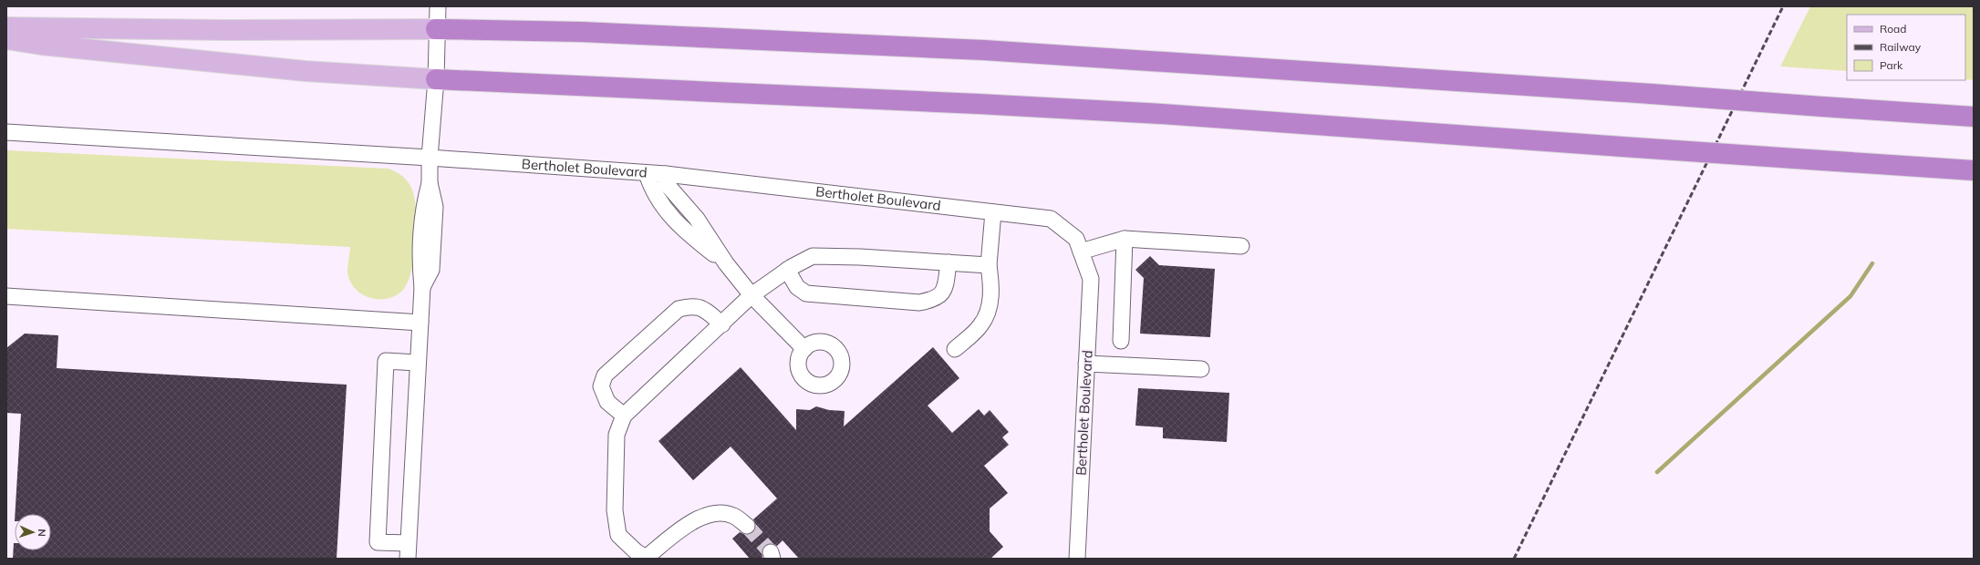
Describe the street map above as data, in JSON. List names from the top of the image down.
{
  "streets": {
    "street": ["Bertholet Boulevard"]
  },
  "legend": ["Road", "Railway", "Park"],
  "north": "right"
}
